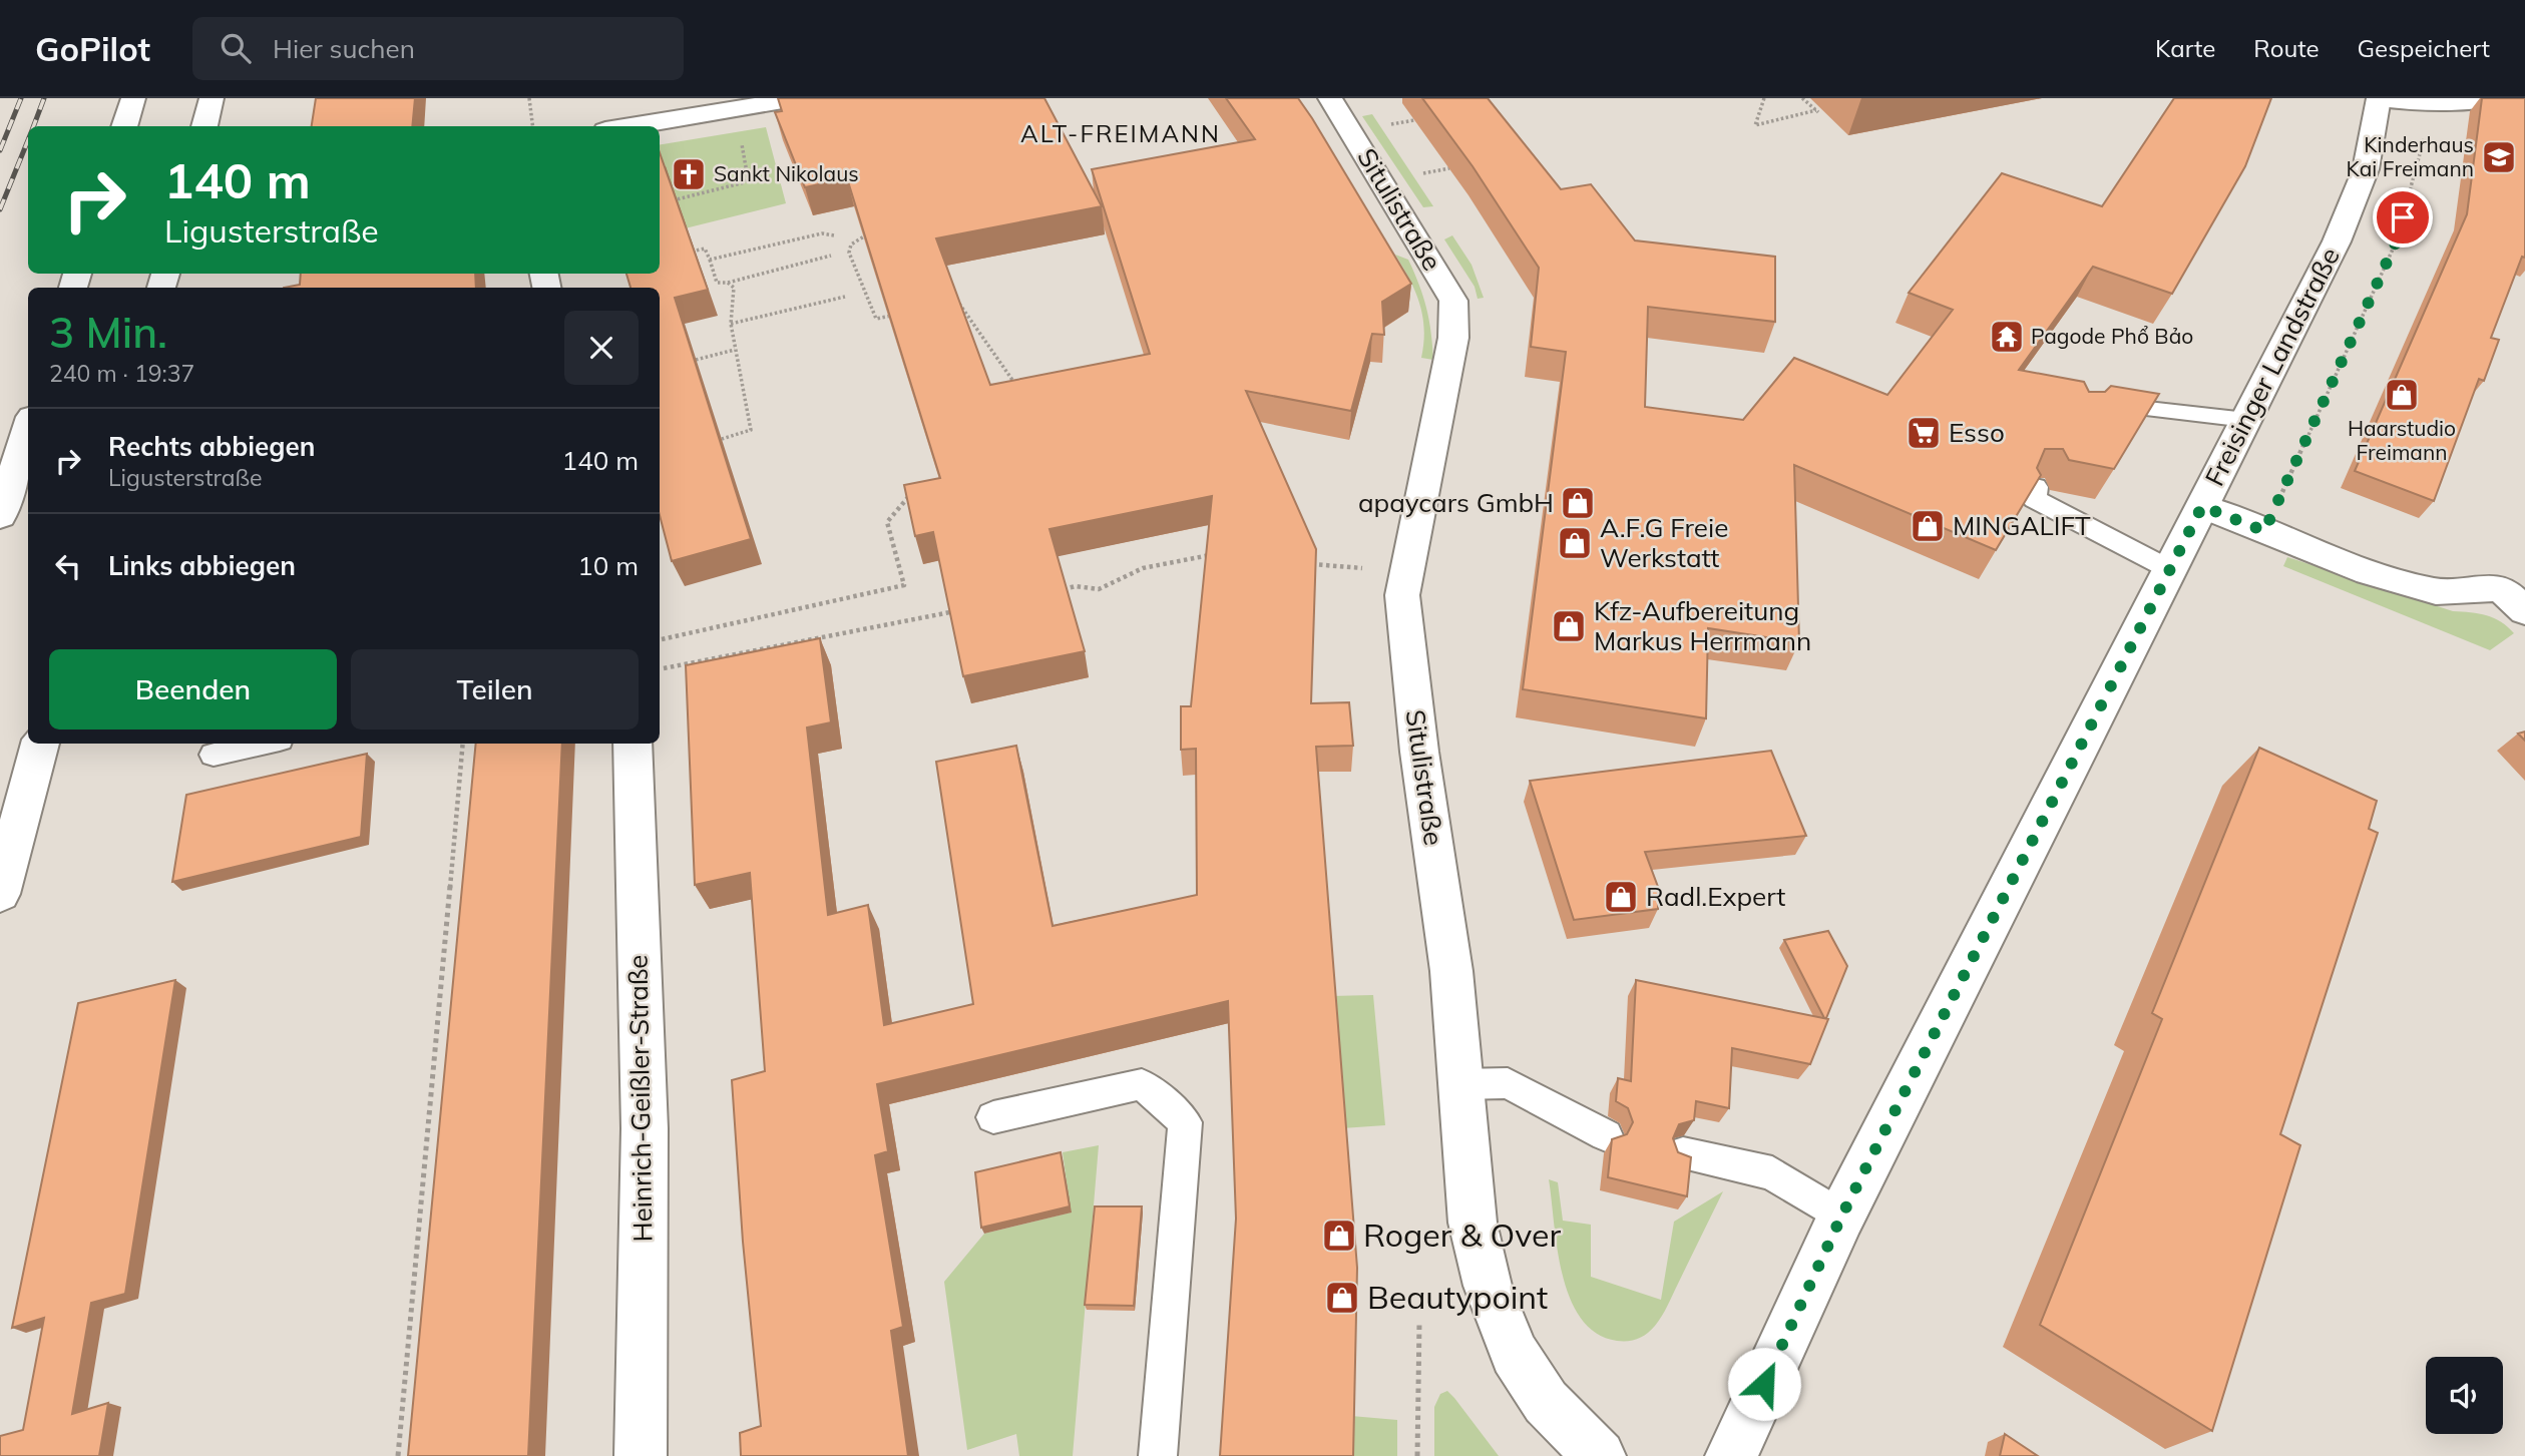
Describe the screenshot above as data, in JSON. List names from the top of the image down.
{
  "streets": {
    "main road": ["Situlistraße", "Freisinger Landstraße", "Heinrich-Geißler-Straße"]
  },
  "districts": ["ALT-FREIMANN"],
  "places": {
    "school or university": ["Kinderhaus Kai Freimann"],
    "church": ["Sankt Nikolaus"],
    "temple": ["Pagode Phổ Bảo"],
    "shop": [
      "Haarstudio Freimann",
      "apaycars GmbH",
      "MINGALIFT",
      "A.F.G Freie Werkstatt",
      "Kfz-Aufbereitung Markus Herrmann",
      "Radl.Expert",
      "Roger & Over",
      "Beautypoint"
    ],
    "supermarket": ["Esso"]
  },
  "page": {
    "header": "GoPilot",
    "search": "Hier suchen",
    "nav": ["Karte", "Route", "Gespeichert"],
    "turn": ["140 m", "Ligusterstraße"],
    "heading": ["3 Min.", "240 m · 19:37"],
    "list": [
      {
        "name": "Rechts abbiegen",
        "note": "Ligusterstraße",
        "value": "140 m"
      },
      {
        "name": "Links abbiegen",
        "value": "10 m"
      }
    ],
    "buttons": ["Beenden", "Teilen"]
  }
}
